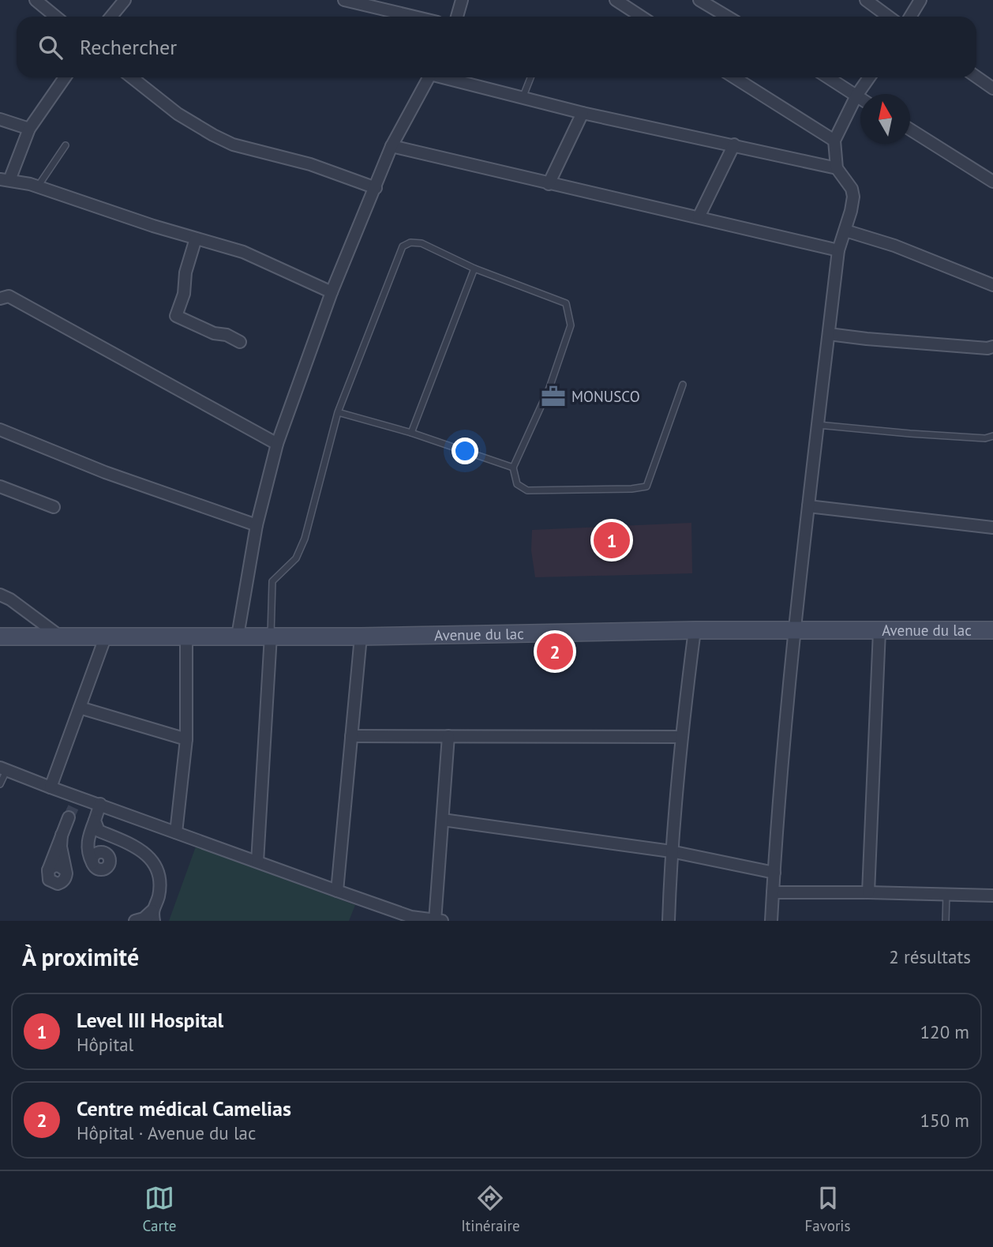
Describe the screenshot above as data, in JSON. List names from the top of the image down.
{
  "streets": {
    "main road": ["Avenue du lac"]
  },
  "places": {
    "office": ["MONUSCO"]
  },
  "north": "top",
  "page": {
    "search": "Rechercher",
    "pins": ["1", "2"],
    "heading": ["À proximité", "2 résultats"],
    "list": [
      {
        "mark": "1",
        "name": "Level III Hospital",
        "note": "Hôpital",
        "value": "120 m"
      },
      {
        "mark": "2",
        "name": "Centre médical Camelias",
        "note": "Hôpital · Avenue du lac",
        "value": "150 m"
      }
    ],
    "nav": ["Carte", "Itinéraire", "Favoris"]
  }
}
